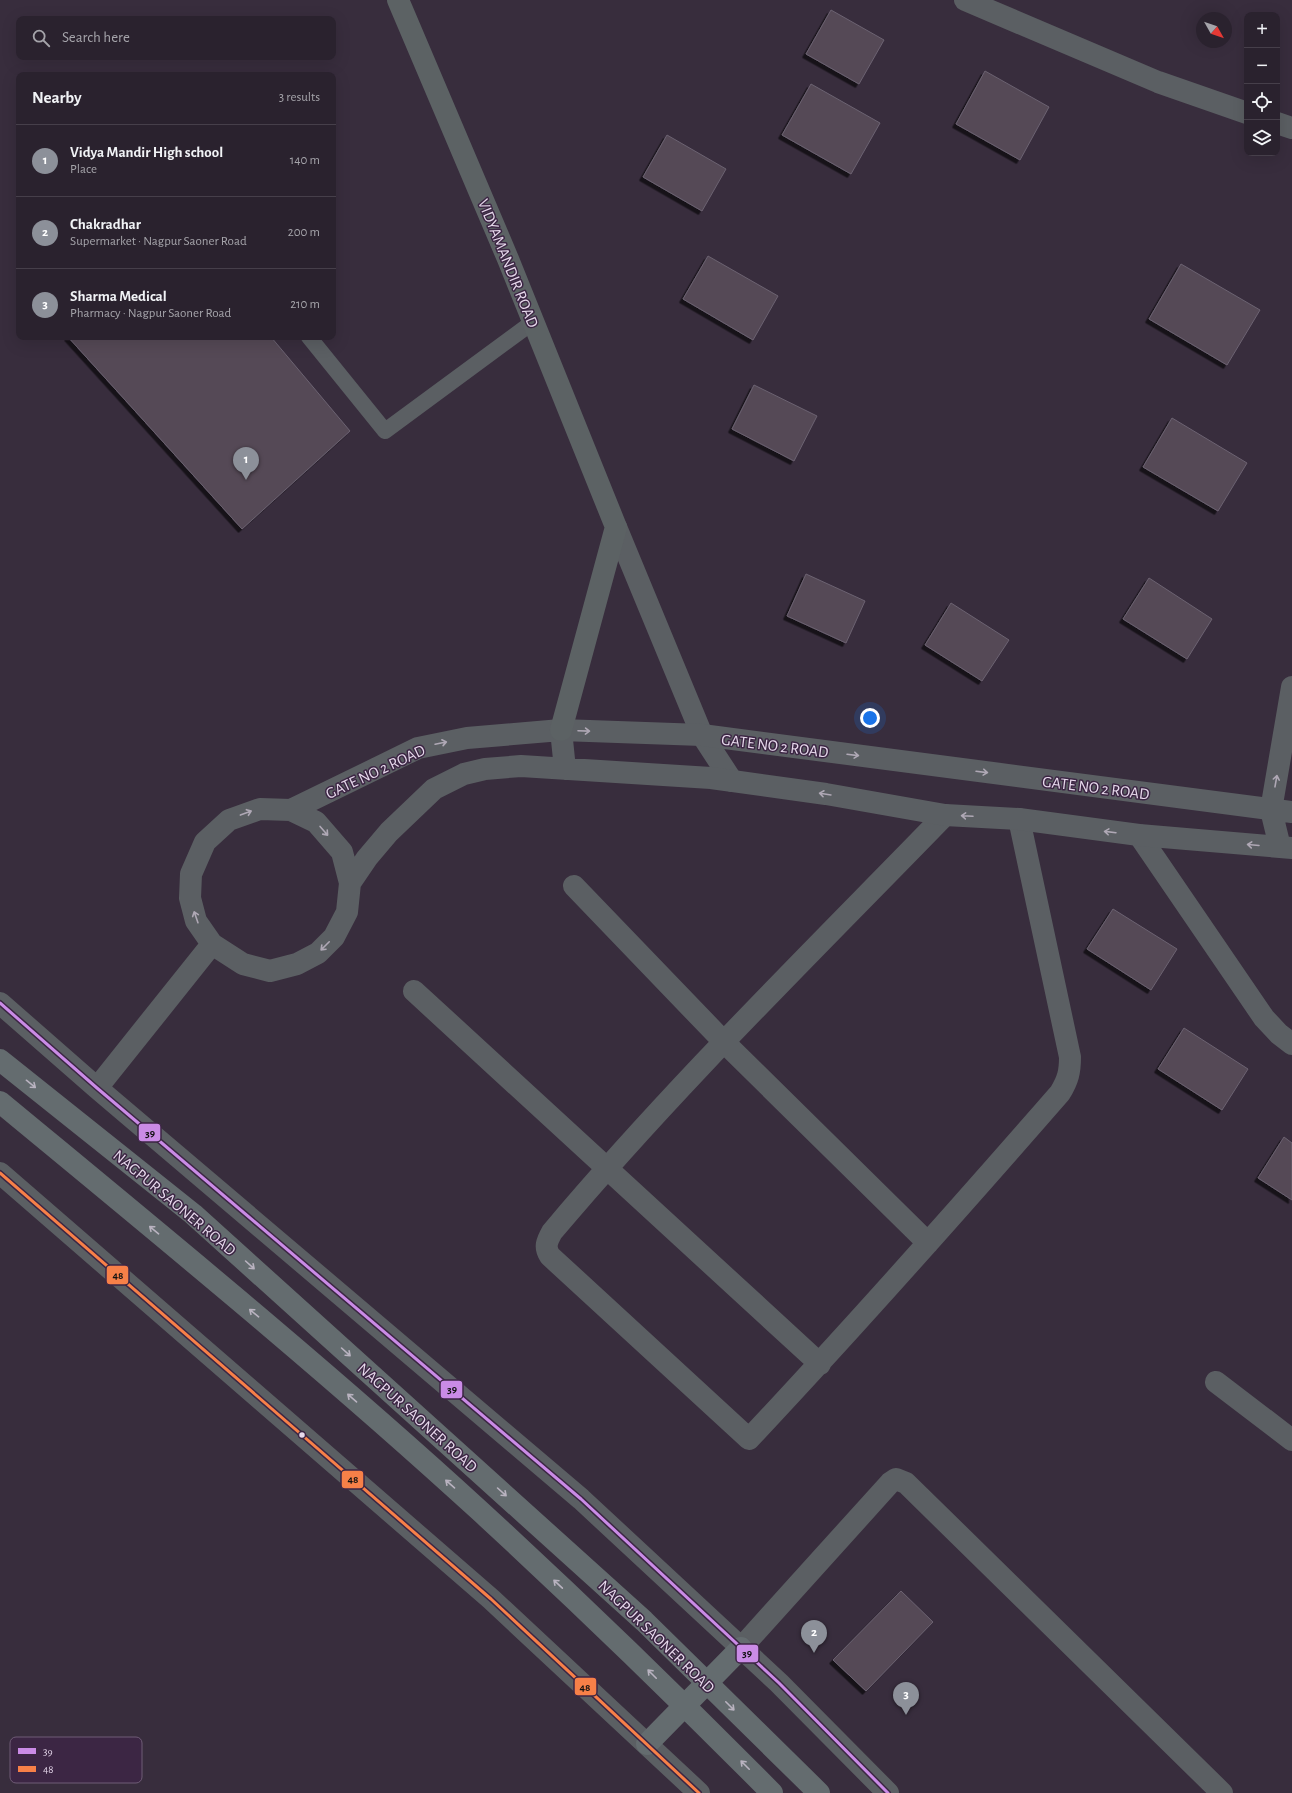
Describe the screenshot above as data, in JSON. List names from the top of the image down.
{
  "streets": {
    "highway": ["NAGPUR SAONER ROAD"],
    "main road": ["VIDYAMANDIR ROAD"],
    "street": ["GATE NO 2 ROAD"]
  },
  "lines": ["transit line 39", "transit line 48"],
  "legend": ["39", "48"],
  "north": "bottom right",
  "page": {
    "map_buttons": ["+", "−"],
    "search": "Search here",
    "heading": ["Nearby", "3 results"],
    "list": [
      {
        "mark": "1",
        "name": "Vidya Mandir High school",
        "note": "Place",
        "value": "140 m"
      },
      {
        "mark": "2",
        "name": "Chakradhar",
        "note": "Supermarket · Nagpur Saoner Road",
        "value": "200 m"
      },
      {
        "mark": "3",
        "name": "Sharma Medical",
        "note": "Pharmacy · Nagpur Saoner Road",
        "value": "210 m"
      }
    ],
    "pins": ["1", "2", "3"]
  }
}
